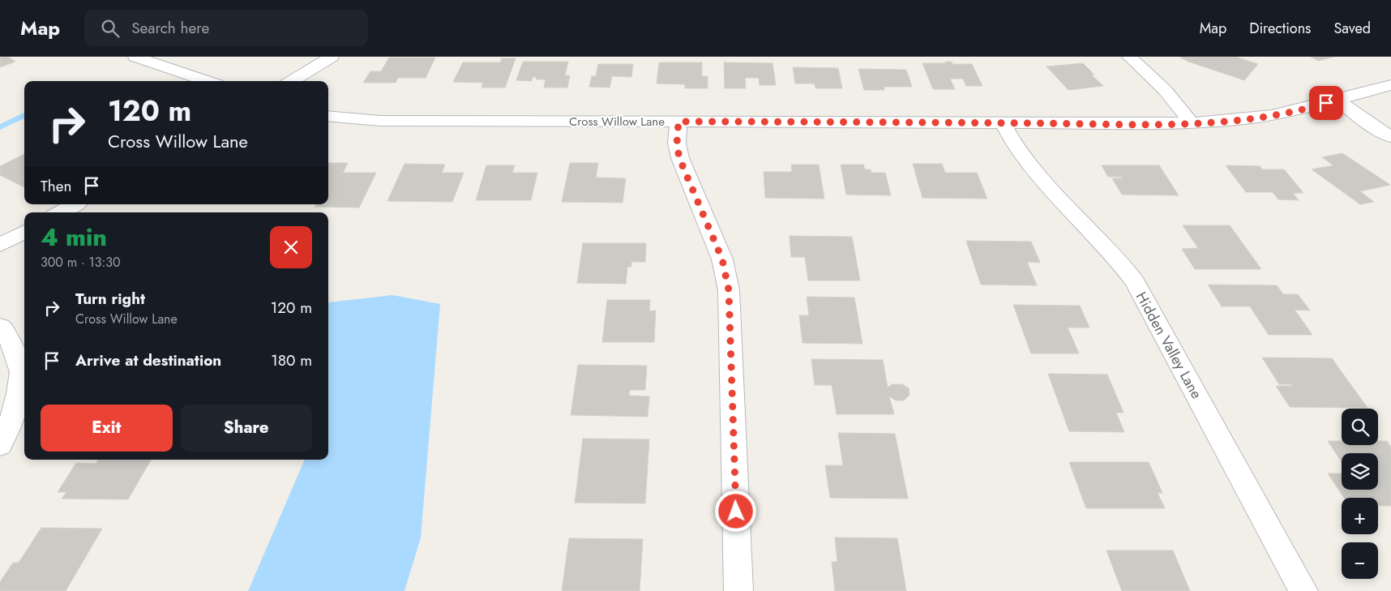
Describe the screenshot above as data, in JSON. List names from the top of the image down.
{
  "streets": {
    "street": ["Cross Willow Lane", "Hidden Valley Lane"]
  },
  "crossings": [
    ["Cross Willow Lane", "Hidden Valley Lane"]
  ],
  "page": {
    "header": "Map",
    "search": "Search here",
    "nav": ["Map", "Directions", "Saved"],
    "turn": ["120 m", "Cross Willow Lane"],
    "then": "Then",
    "heading": ["4 min", "300 m · 13:30"],
    "list": [
      {
        "name": "Turn right",
        "note": "Cross Willow Lane",
        "value": "120 m"
      },
      {
        "name": "Arrive at destination",
        "value": "180 m"
      }
    ],
    "buttons": ["Exit", "Share"],
    "map_buttons": ["+", "−"]
  }
}
